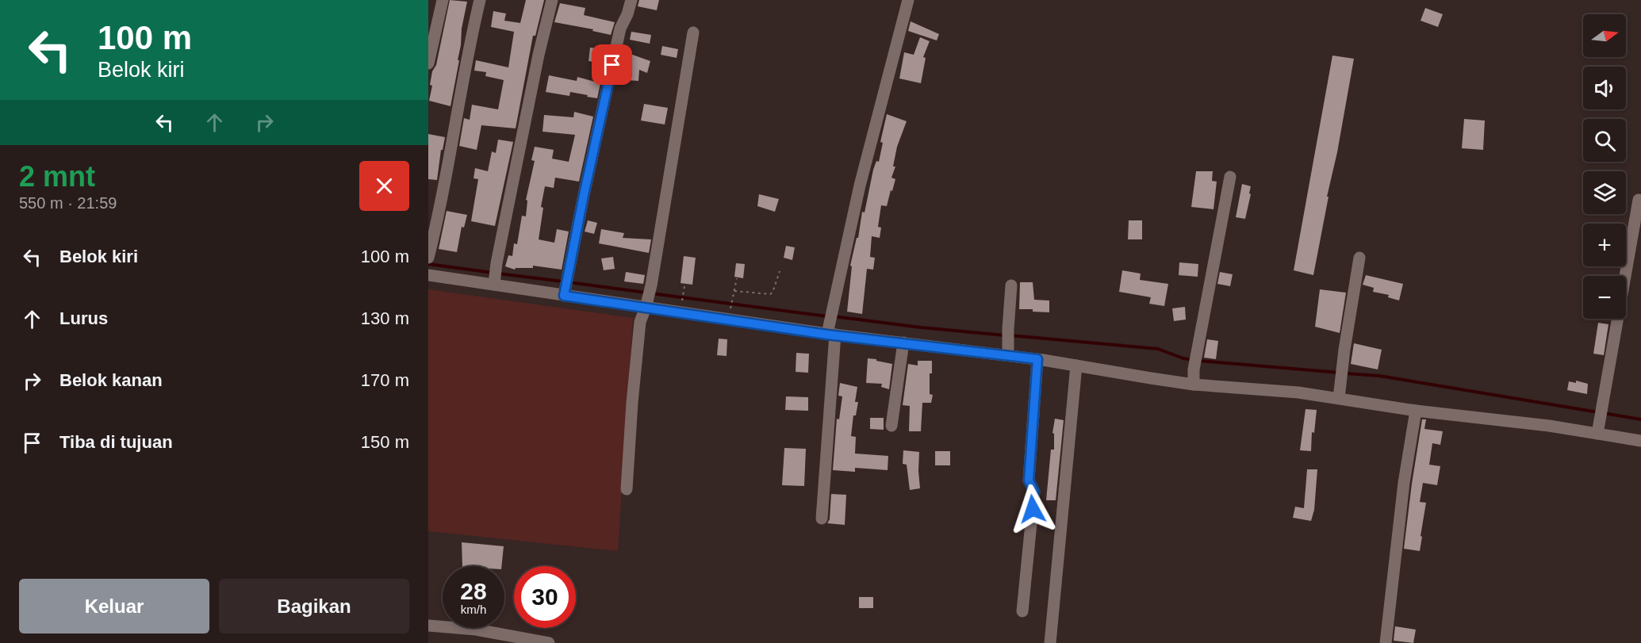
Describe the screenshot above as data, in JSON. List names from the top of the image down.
{
  "north": "right",
  "page": {
    "turn": ["100 m", "Belok kiri"],
    "map_buttons": ["+", "−"],
    "heading": ["2 mnt", "550 m · 21:59"],
    "list": [
      {
        "name": "Belok kiri",
        "value": "100 m"
      },
      {
        "name": "Lurus",
        "value": "130 m"
      },
      {
        "name": "Belok kanan",
        "value": "170 m"
      },
      {
        "name": "Tiba di tujuan",
        "value": "150 m"
      }
    ],
    "speed": "28 km/h",
    "limit": "30",
    "buttons": ["Keluar", "Bagikan"]
  }
}
